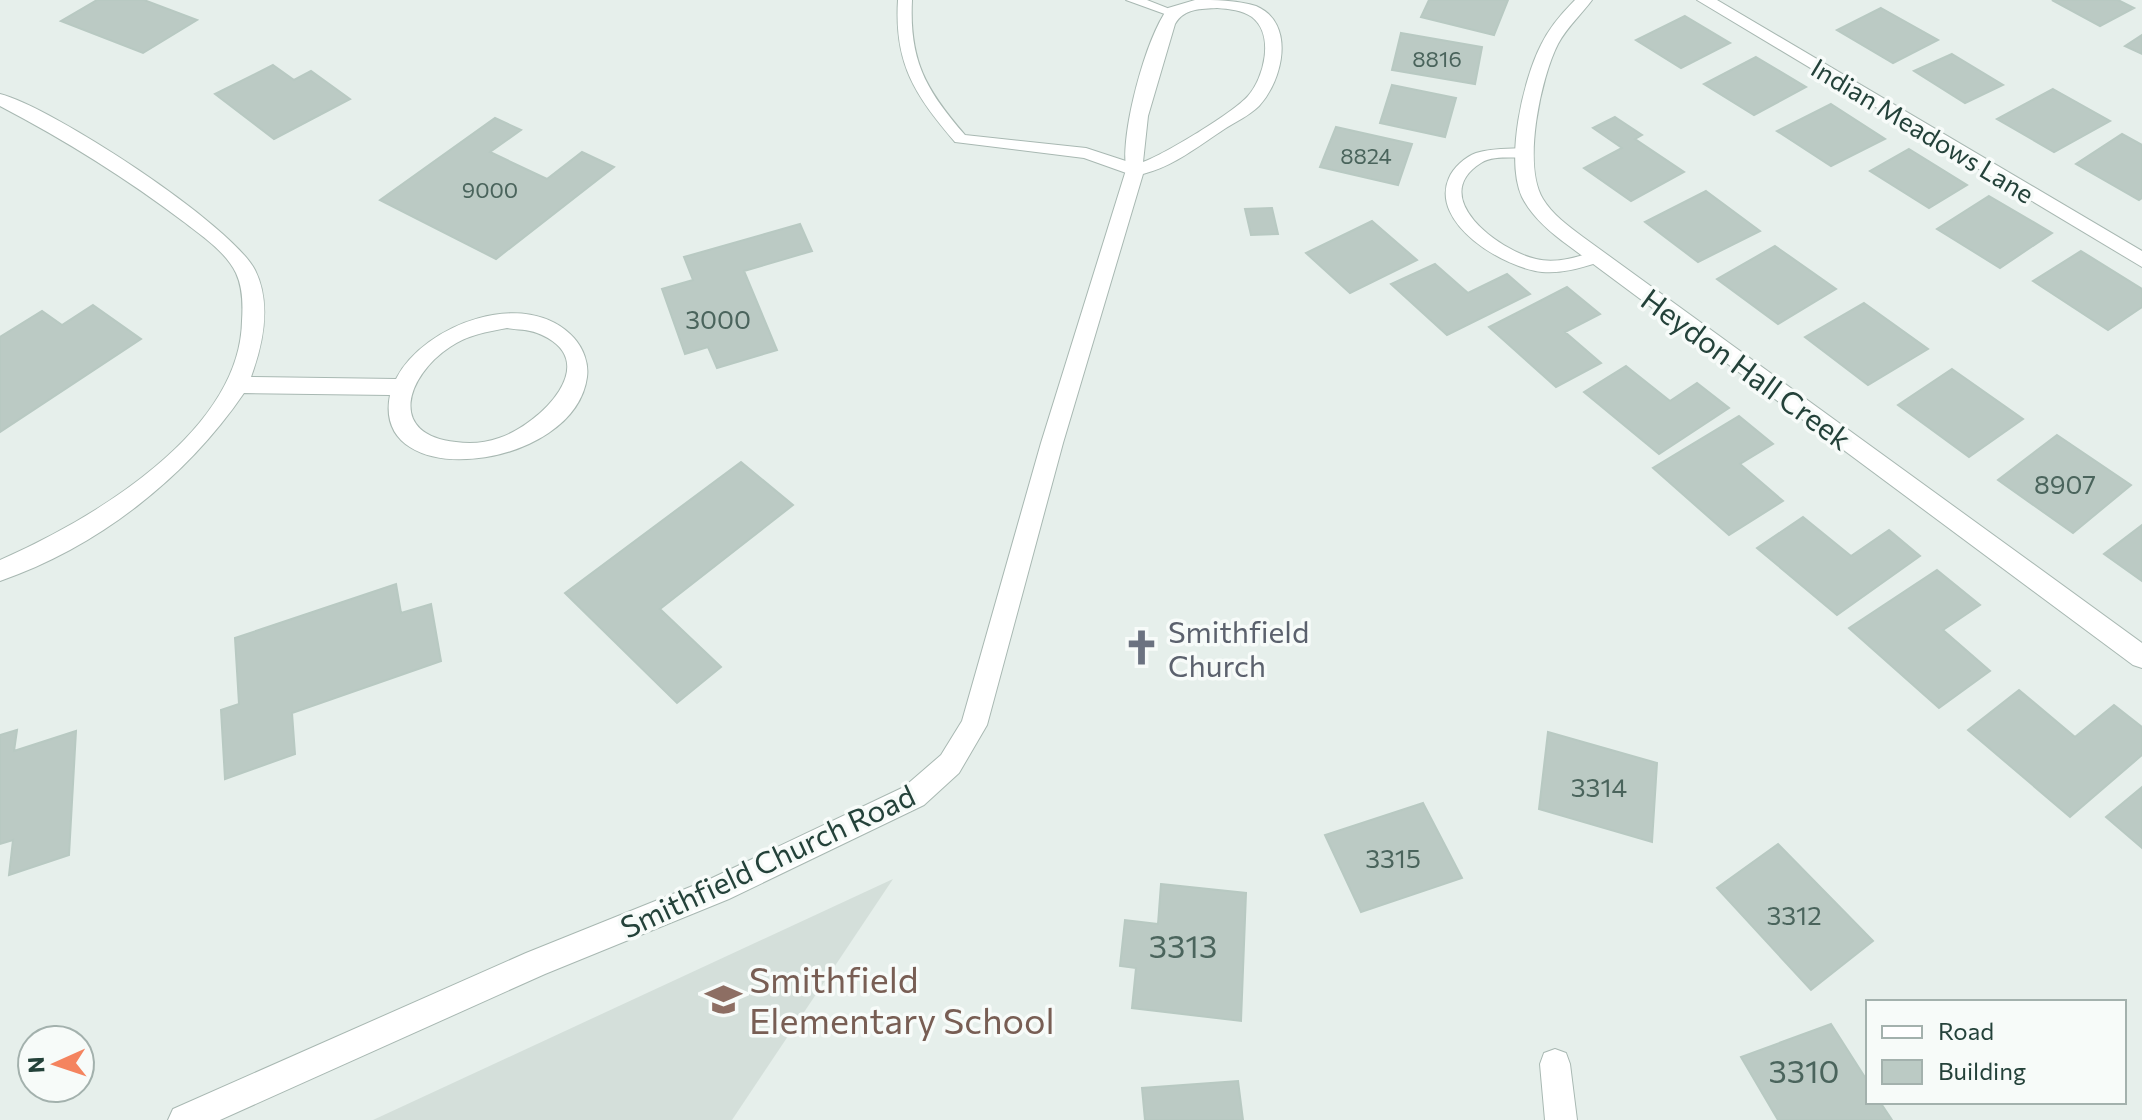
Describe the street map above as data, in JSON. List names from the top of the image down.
{
  "streets": {
    "street": ["Indian Meadows Lane", "Heydon Hall Creek", "Smithfield Church Road"]
  },
  "places": {
    "church": ["Smithfield Church"],
    "school or university": ["Smithfield Elementary School"]
  },
  "house_numbers": [
    "8816",
    "8824",
    "9000",
    "3000",
    "8907",
    "3314",
    "3315",
    "3312",
    "3313",
    "3310"
  ],
  "legend": ["Road", "Building"],
  "north": "left"
}
